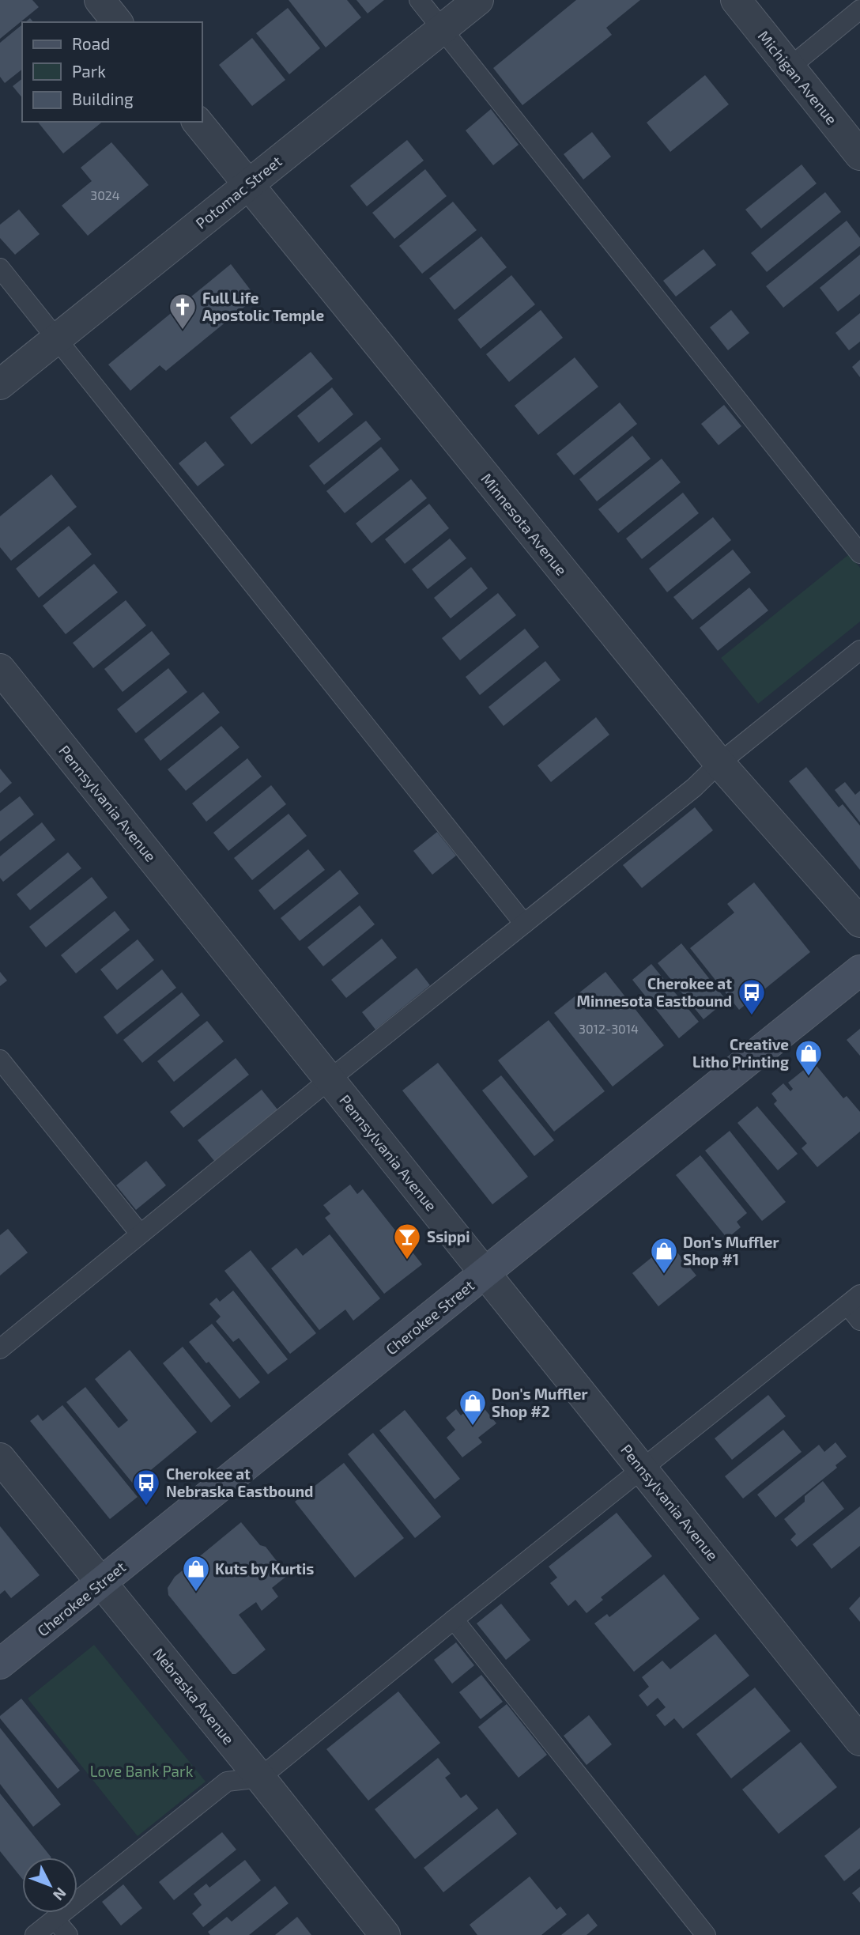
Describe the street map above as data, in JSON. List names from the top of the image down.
{
  "streets": {
    "street": [
      "Michigan Avenue",
      "Potomac Street",
      "Minnesota Avenue",
      "Pennsylvania Avenue",
      "Cherokee Street",
      "Nebraska Avenue"
    ]
  },
  "crossings": [
    ["Potomac Street", "Minnesota Avenue"],
    ["Pennsylvania Avenue", "Cherokee Street"],
    ["Cherokee Street", "Nebraska Avenue"]
  ],
  "parks": ["Love Bank Park"],
  "places": {
    "church": ["Full Life Apostolic Temple"],
    "bus stop": ["Cherokee at Minnesota Eastbound", "Cherokee at Nebraska Eastbound"],
    "shop": [
      "Creative Litho Printing",
      "Don's Muffler Shop #1",
      "Don's Muffler Shop #2",
      "Kuts by Kurtis"
    ],
    "bar": ["Ssippi"]
  },
  "house_numbers": ["3024", "3012-3014"],
  "legend": ["Road", "Park", "Building"],
  "north": "bottom right"
}
